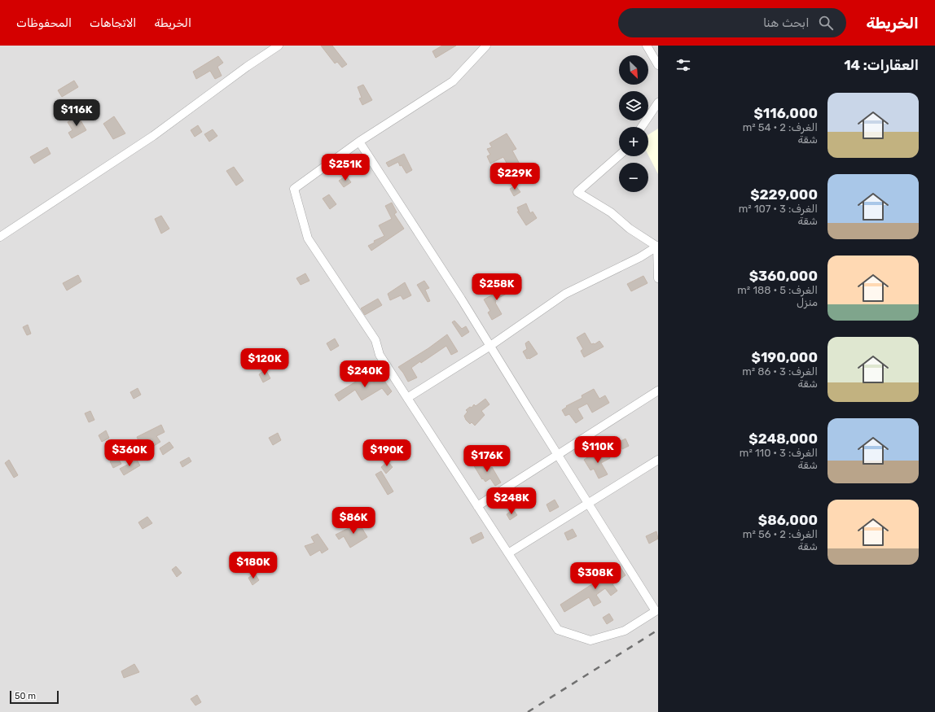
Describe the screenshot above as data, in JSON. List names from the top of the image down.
{
  "scale_bar": "50 m",
  "north": "bottom right",
  "page": {
    "header": "الخريطة",
    "search": "ابحث هنا",
    "nav": ["الخريطة", "الاتجاهات", "المحفوظات"],
    "heading": "العقارات: 14",
    "map_buttons": ["+", "−"],
    "list": [
      {
        "name": "$116,000",
        "note": "الغرف: 2 · 54 m² · شقة"
      },
      {
        "name": "$229,000",
        "note": "الغرف: 3 · 107 m² · شقة"
      },
      {
        "name": "$360,000",
        "note": "الغرف: 5 · 188 m² · منزل"
      },
      {
        "name": "$190,000",
        "note": "الغرف: 3 · 86 m² · شقة"
      },
      {
        "name": "$248,000",
        "note": "الغرف: 3 · 110 m² · شقة"
      },
      {
        "name": "$86,000",
        "note": "الغرف: 2 · 56 m² · شقة"
      }
    ],
    "price": [
      "$116K",
      "$251K",
      "$229K",
      "$258K",
      "$120K",
      "$240K",
      "$110K",
      "$360K",
      "$190K",
      "$176K",
      "$248K",
      "$86K",
      "$180K",
      "$308K"
    ],
    "scale": "50 m"
  }
}
